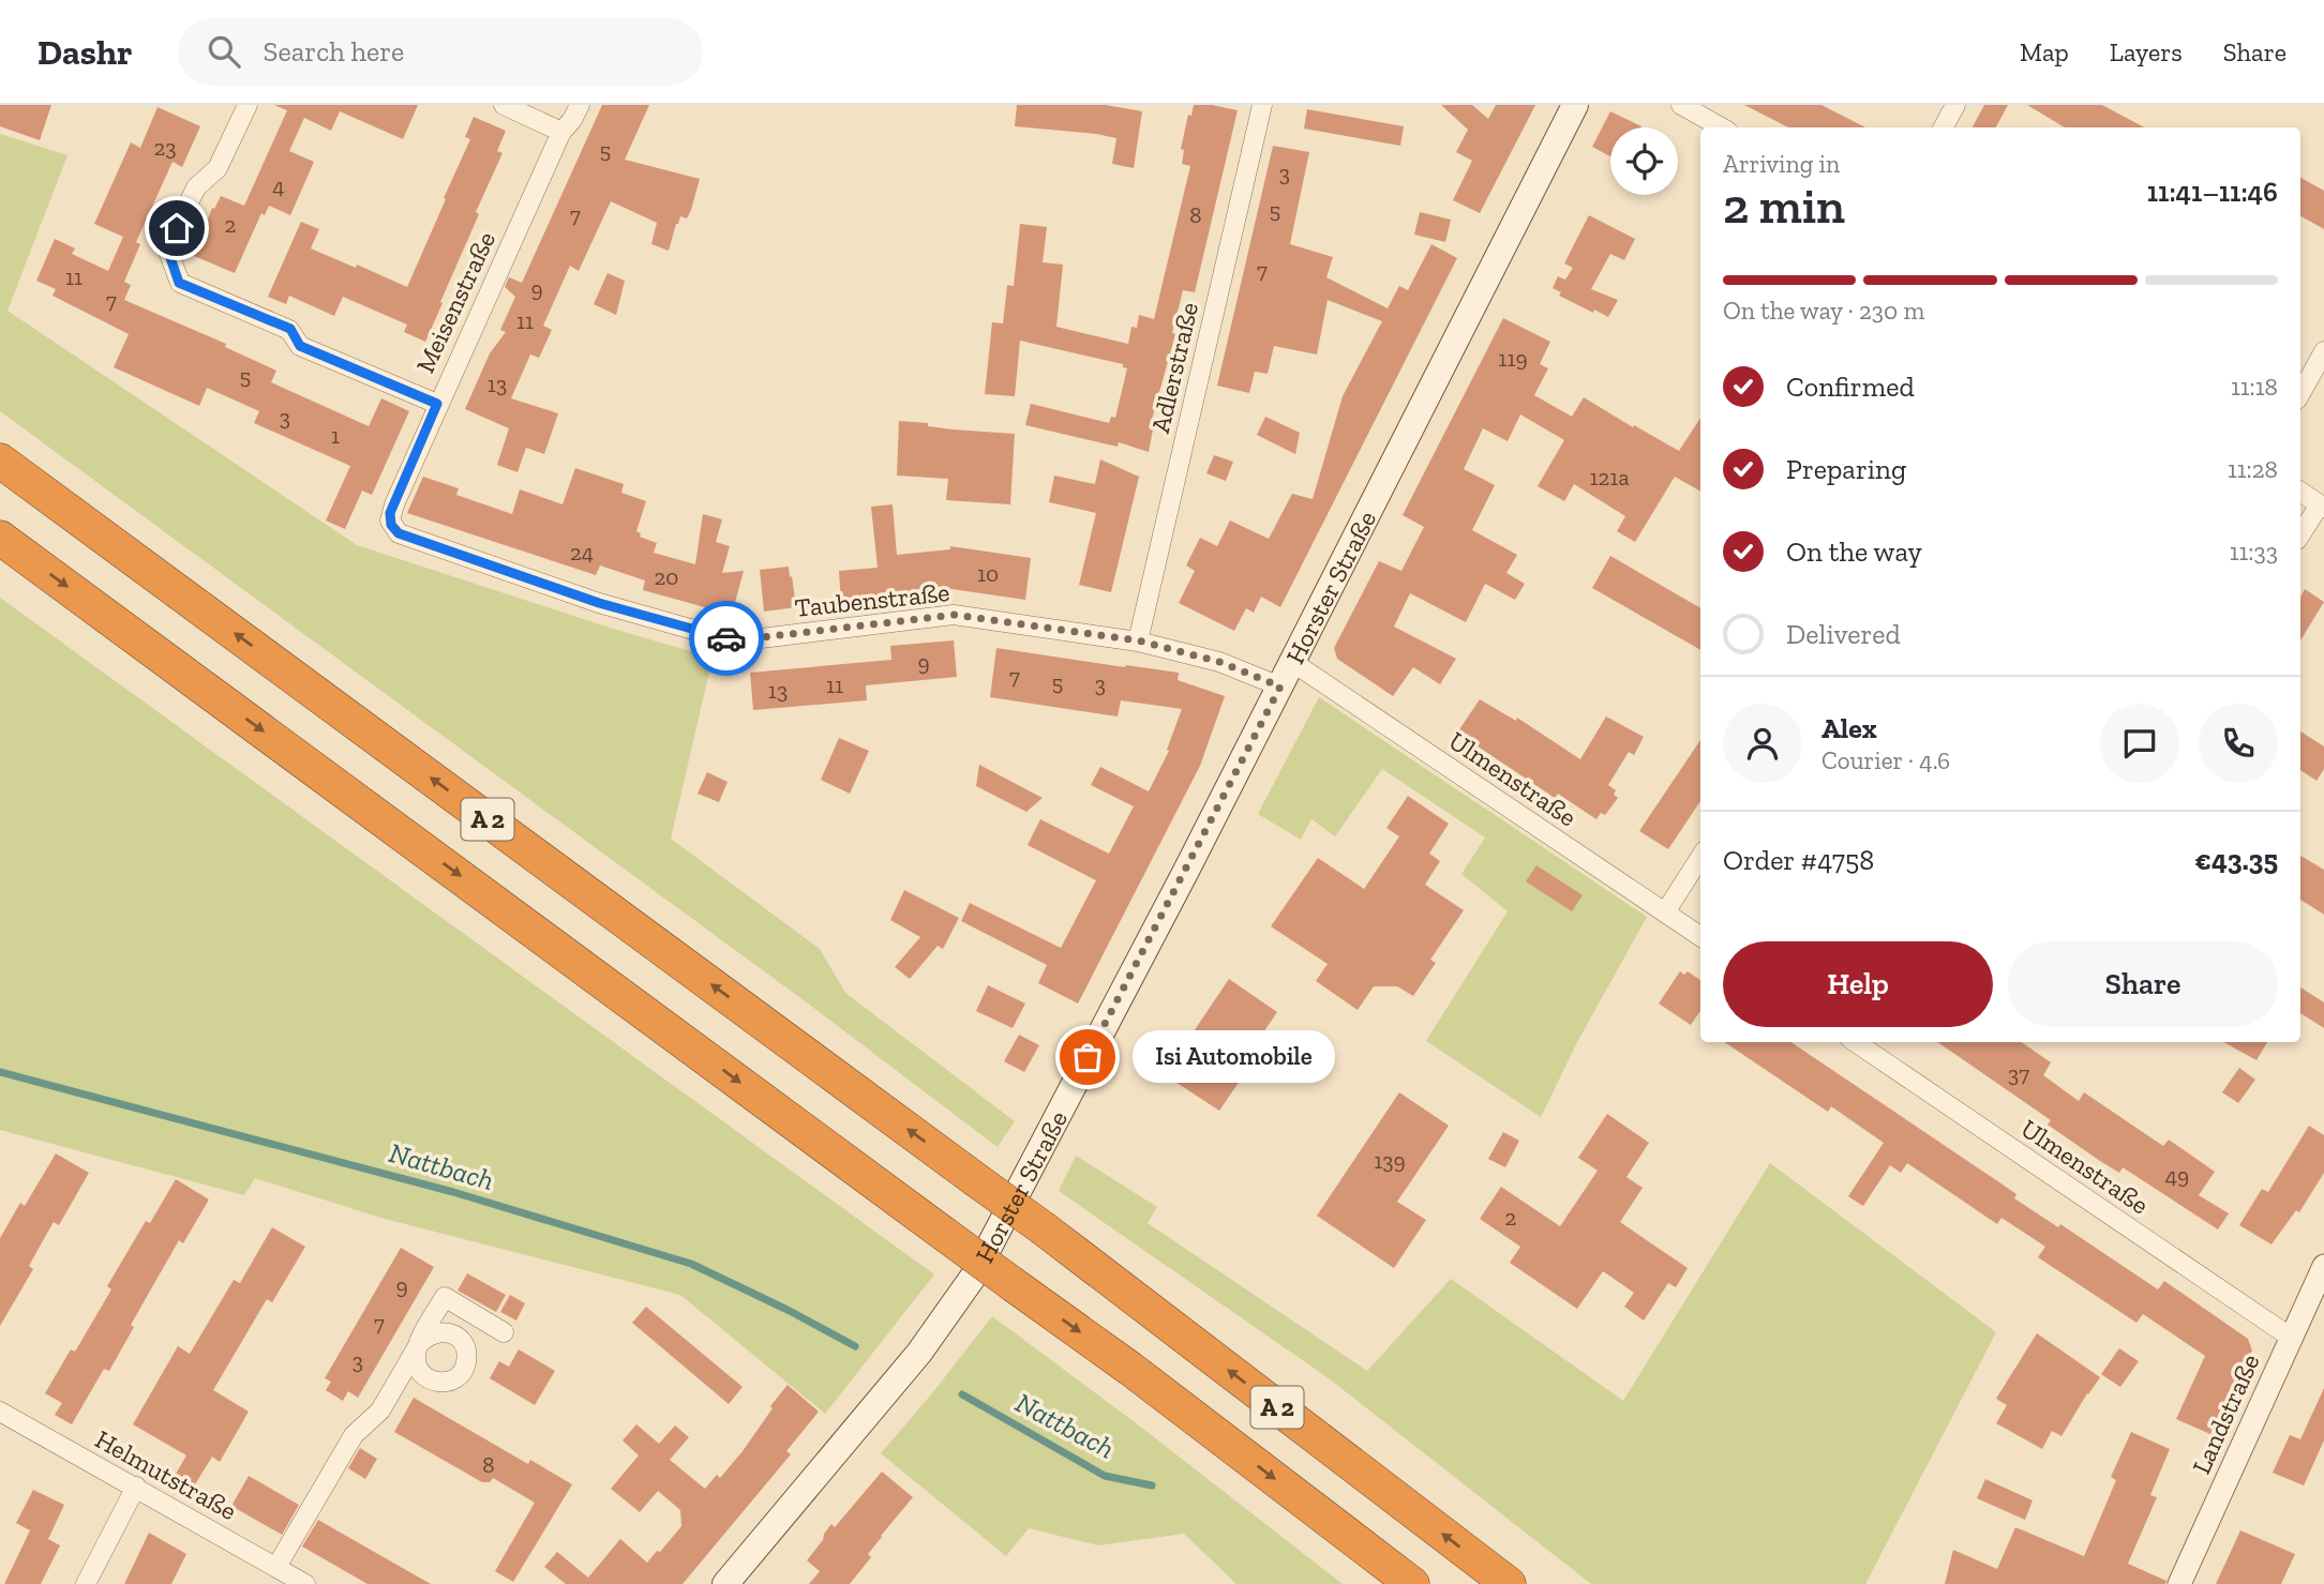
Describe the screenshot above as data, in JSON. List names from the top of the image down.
{
  "streets": {
    "highway": ["A 2"],
    "main road": ["Horster Straße"],
    "street": [
      "Meisenstraße",
      "Adlerstraße",
      "Taubenstraße",
      "Ulmenstraße",
      "Landstraße",
      "Helmutstraße"
    ]
  },
  "crossings": [
    ["Meisenstraße", "Taubenstraße"],
    ["Adlerstraße", "Taubenstraße"],
    ["Horster Straße", "Taubenstraße"],
    ["Horster Straße", "Ulmenstraße"],
    ["Taubenstraße", "Ulmenstraße"],
    ["Ulmenstraße", "Landstraße"]
  ],
  "water": ["Nattbach"],
  "places": ["Isi Automobile"],
  "house_numbers": [
    "23",
    "5",
    "3",
    "4",
    "5",
    "7",
    "8",
    "2",
    "7",
    "11",
    "9",
    "7",
    "11",
    "119",
    "5",
    "13",
    "3",
    "1",
    "121a",
    "24",
    "10",
    "20",
    "9",
    "7",
    "5",
    "3",
    "11",
    "13",
    "37",
    "139",
    "49",
    "2",
    "9",
    "7",
    "3",
    "8"
  ],
  "page": {
    "header": "Dashr",
    "search": "Search here",
    "nav": ["Map", "Layers", "Share"],
    "heading": ["2 min", "Arriving in", "11:41–11:46"],
    "panel": [
      "Alex",
      "Courier · 4.6",
      "Order #4758",
      "€43.35"
    ],
    "bar": "On the way · 230 m",
    "list": [
      ["Confirmed", "11:18"],
      ["Preparing", "11:28"],
      ["On the way", "11:33"],
      "Delivered"
    ],
    "buttons": ["Help", "Share"],
    "bubble": "Isi Automobile"
  }
}
